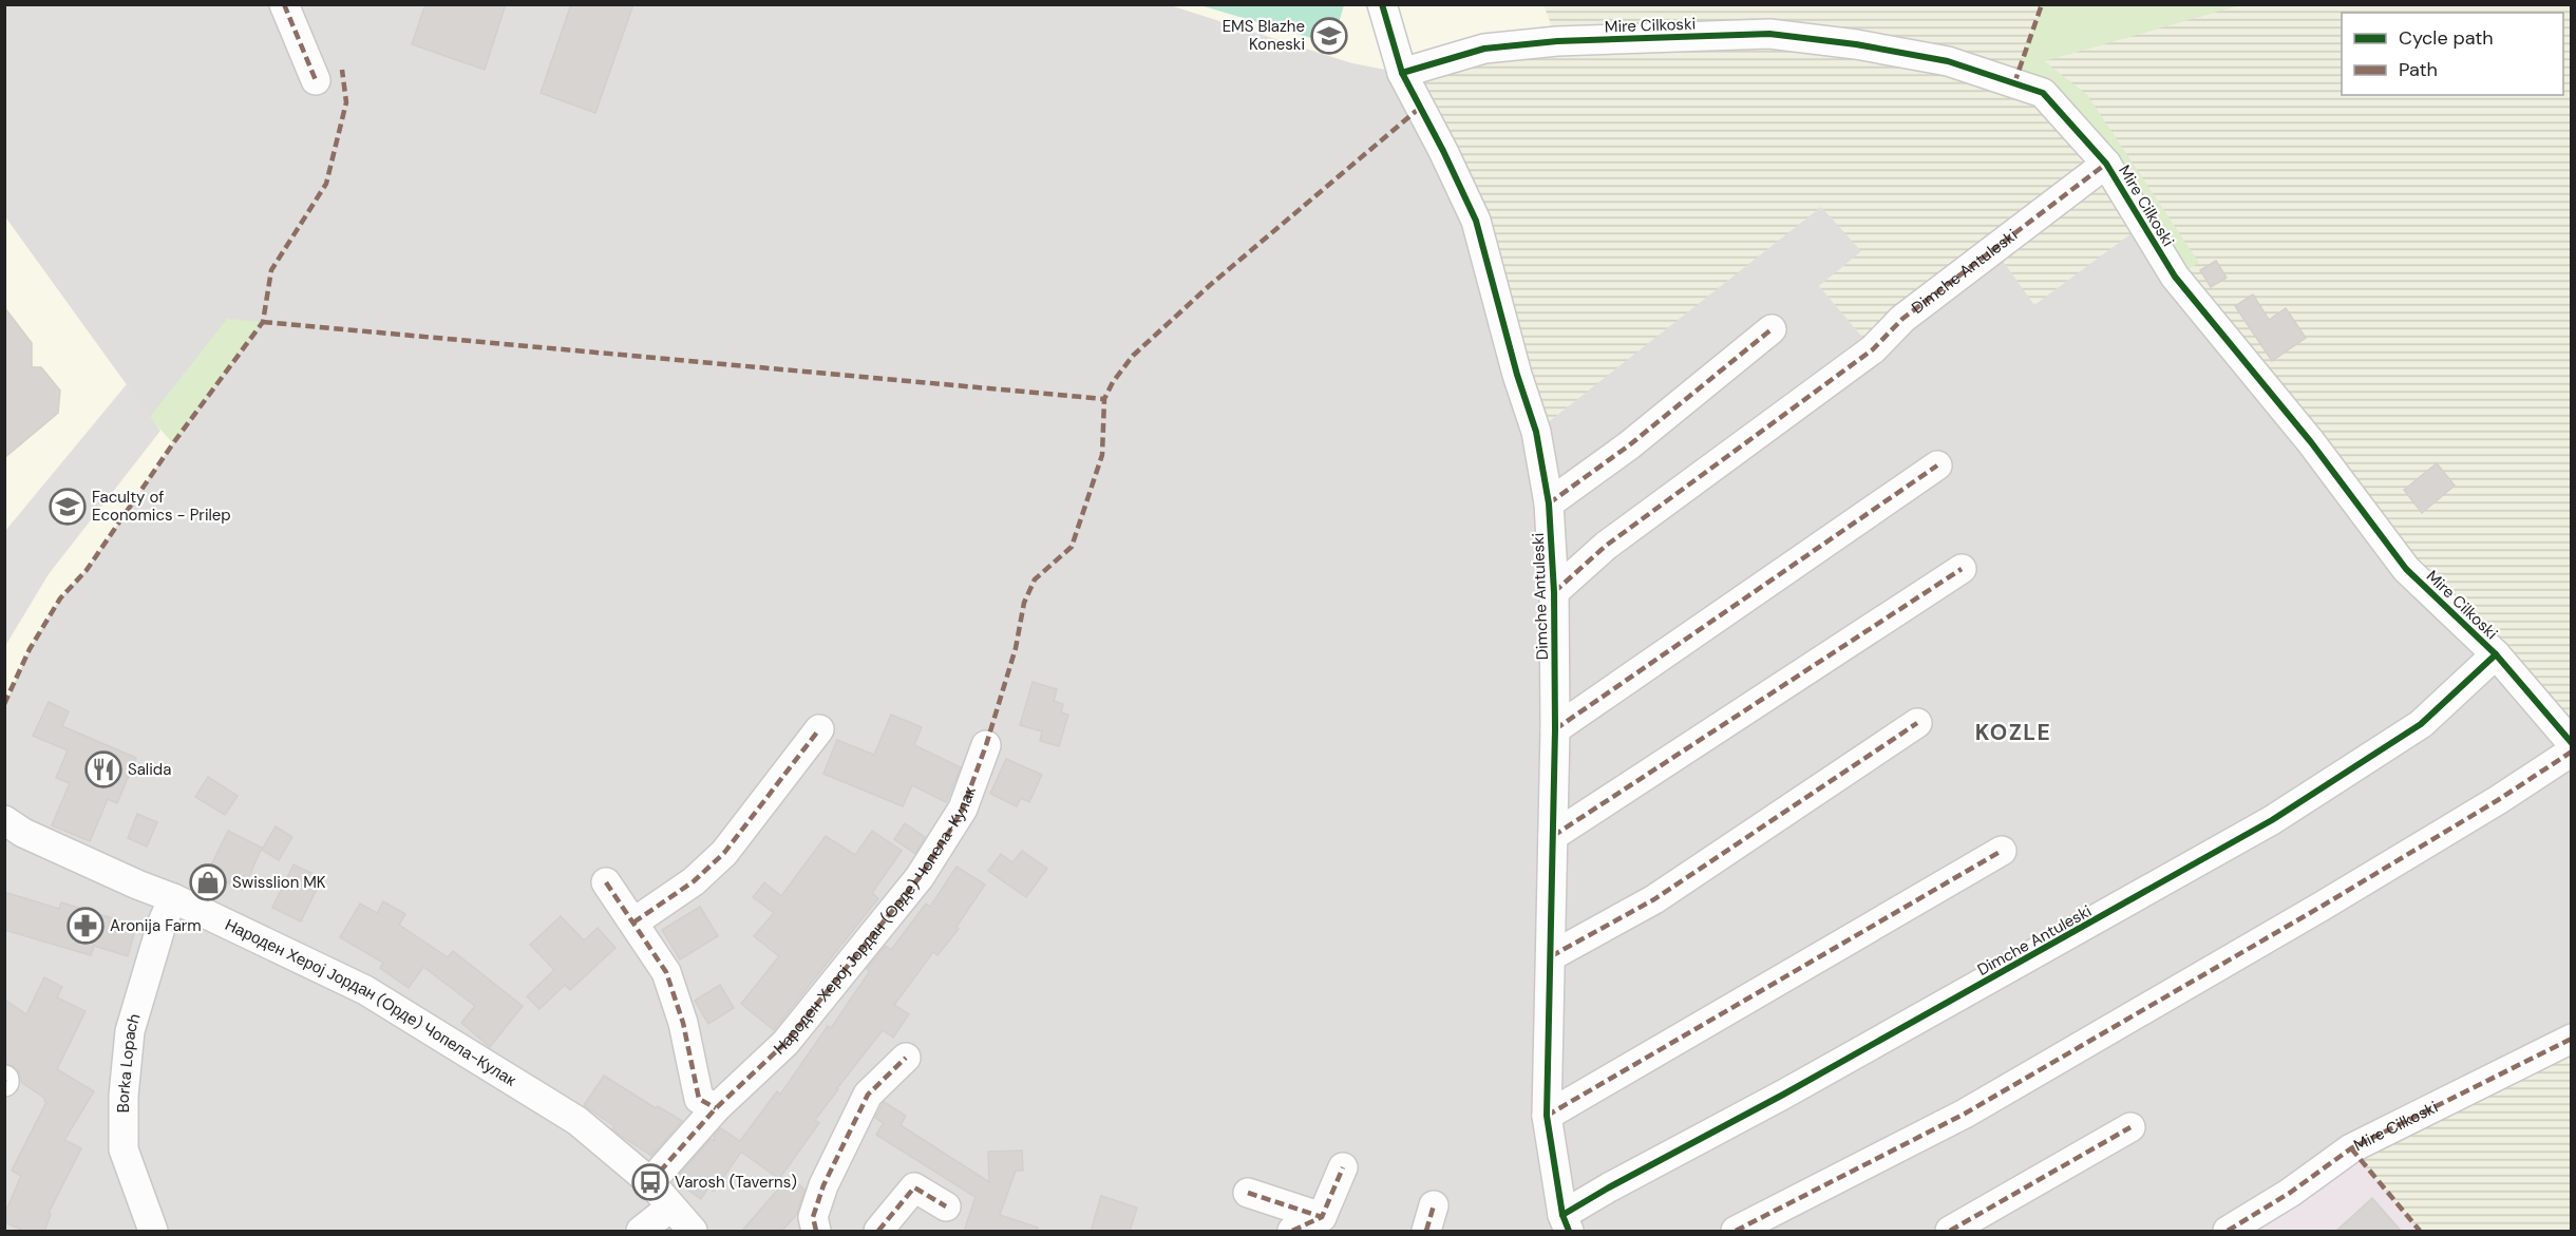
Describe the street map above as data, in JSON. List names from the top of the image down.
{
  "streets": {
    "street": [
      "Mire Cilkoski",
      "Dimche Antuleski",
      "Народен Херој Јордан (Орде) Чопела-Кулак",
      "Borka Lopach"
    ]
  },
  "crossings": [
    ["Mire Cilkoski", "Dimche Antuleski"],
    ["Народен Херој Јордан (Орде) Чопела-Кулак", "Borka Lopach"]
  ],
  "districts": ["KOZLE"],
  "places": {
    "school or university": ["EMS Blazhe Koneski", "Faculty of Economics - Prilep"],
    "restaurant": ["Salida"],
    "shop": ["Swisslion MK"],
    "pharmacy": ["Aronija Farm"],
    "bus stop": ["Varosh (Taverns)"]
  },
  "legend": ["Cycle path", "Path"]
}
